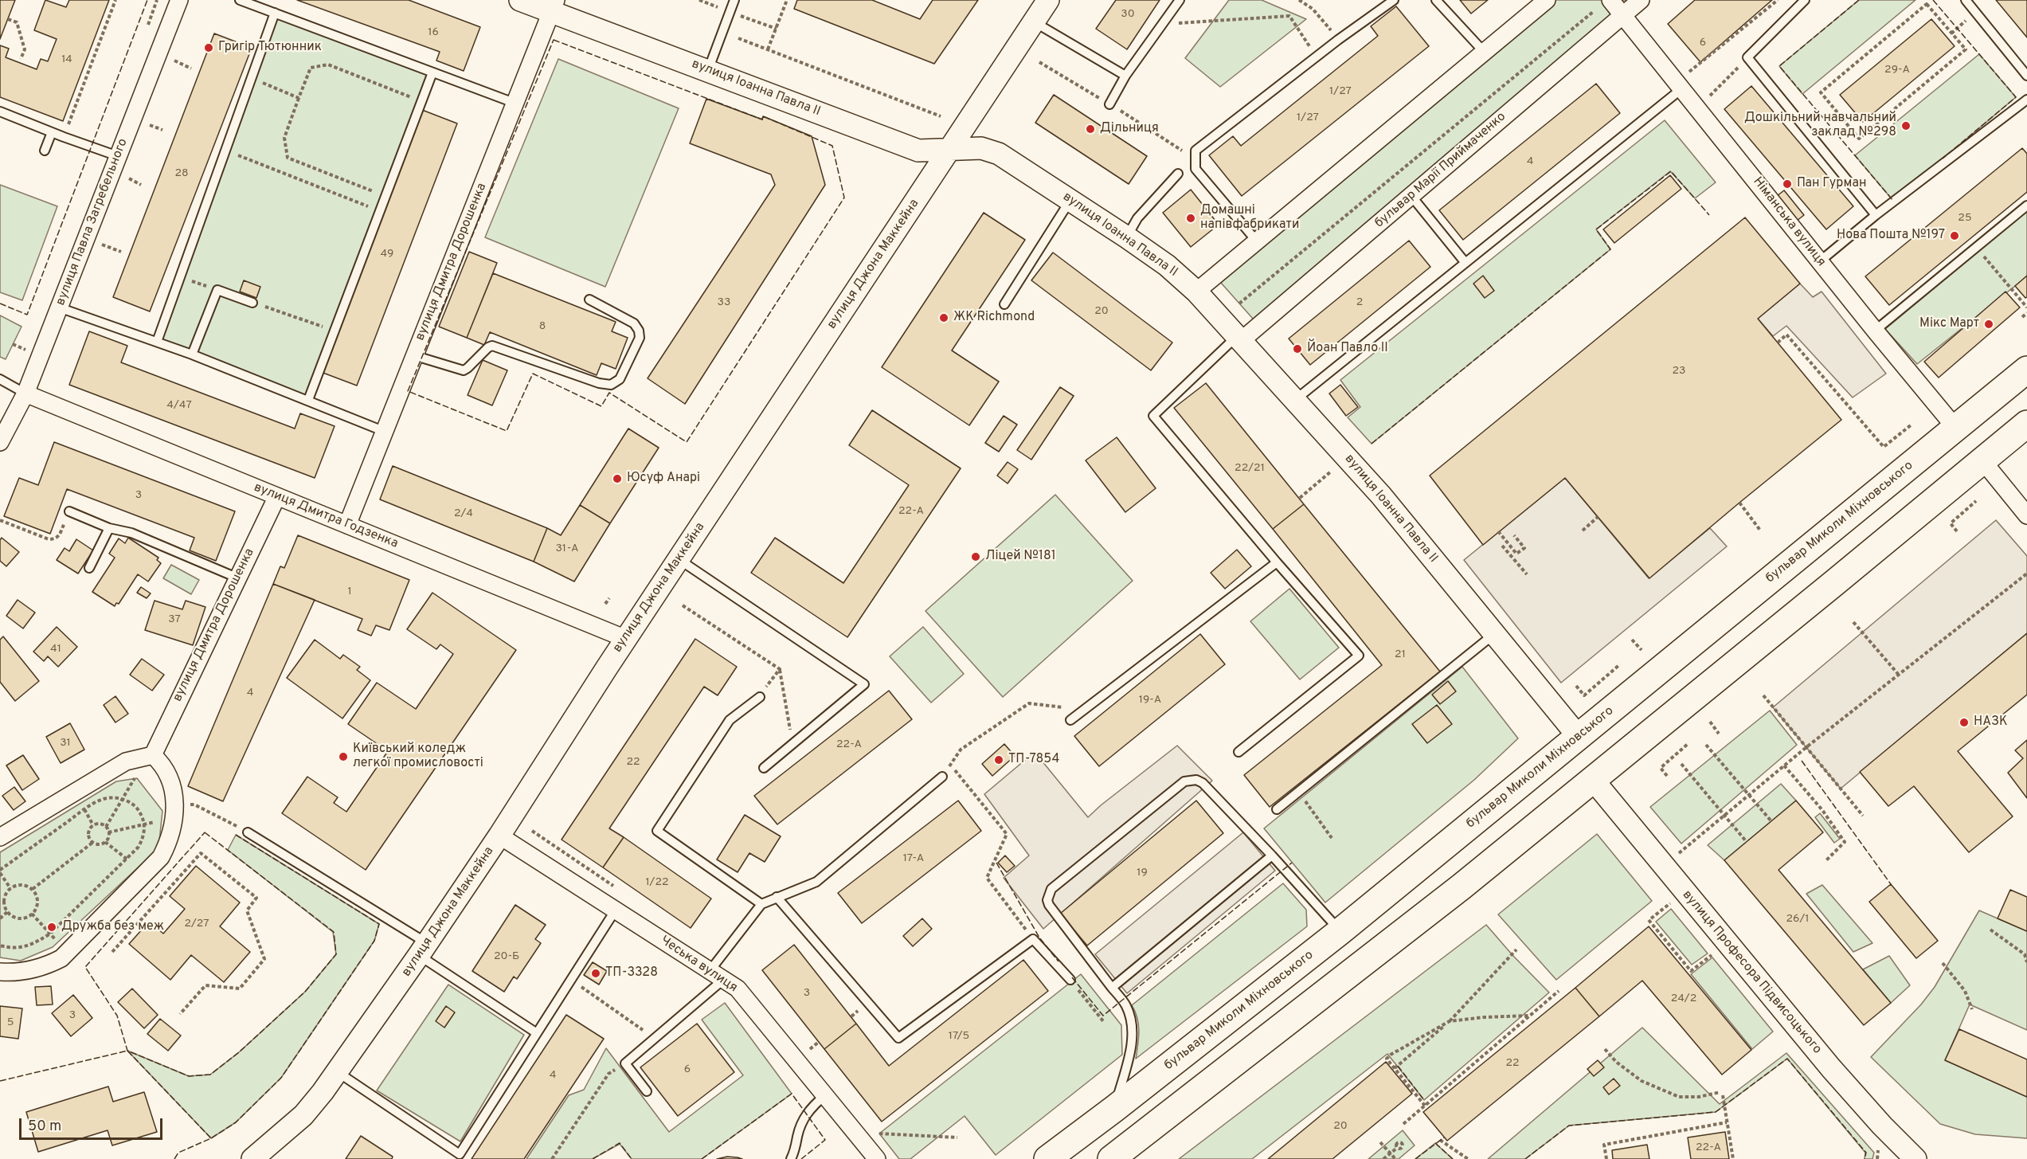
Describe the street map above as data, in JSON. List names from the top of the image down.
{
  "streets": {
    "highway": ["бульвар Миколи Міхновського"],
    "street": [
      "вулиця Іоанна Павла II",
      "бульвар Марії Приймаченко",
      "вулиця Павла Загребельного",
      "Німанська вулиця",
      "вулиця Дмитра Дорошенка",
      "вулиця Джона Маккейна",
      "вулиця Дмитра Годзенка",
      "Чеська вулиця",
      "вулиця Професора Підвисоцького"
    ]
  },
  "crossings": [
    ["вулиця Іоанна Павла II", "бульвар Марії Приймаченко"],
    ["вулиця Іоанна Павла II", "вулиця Дмитра Дорошенка"],
    ["вулиця Іоанна Павла II", "вулиця Джона Маккейна"],
    ["вулиця Іоанна Павла II", "бульвар Миколи Міхновського"],
    ["бульвар Марії Приймаченко", "Німанська вулиця"],
    ["вулиця Павла Загребельного", "вулиця Дмитра Годзенка"],
    ["Німанська вулиця", "бульвар Миколи Міхновського"],
    ["вулиця Дмитра Дорошенка", "вулиця Дмитра Годзенка"],
    ["вулиця Джона Маккейна", "вулиця Дмитра Годзенка"],
    ["вулиця Джона Маккейна", "Чеська вулиця"]
  ],
  "places": [
    "Григір Тютюнник",
    "Дошкільний навчальний заклад №298",
    "Дільниця",
    "Пан Гурман",
    "Домашні напівфабрикати",
    "Нова Пошта №197",
    "ЖК Richmond",
    "Мікс Март",
    "Йоан Павло II",
    "Юсуф Анарі",
    "Ліцей №181",
    "НАЗК",
    "Київський коледж легкої промисловості",
    "ТП-7854",
    "Дружба без меж",
    "ТП-3328"
  ],
  "house_numbers": [
    "30",
    "16",
    "6",
    "14",
    "29-А",
    "1/27",
    "1/27",
    "4",
    "28",
    "25",
    "49",
    "33",
    "2",
    "20",
    "8",
    "23",
    "4/47",
    "22/21",
    "3",
    "22-А",
    "2/4",
    "31-А",
    "1",
    "37",
    "41",
    "21",
    "4",
    "19-А",
    "31",
    "22-А",
    "22",
    "17-А",
    "19",
    "1/22",
    "26/1",
    "2/27",
    "20-Б",
    "3",
    "24/2",
    "3",
    "5",
    "17/5",
    "22",
    "6",
    "4",
    "20",
    "22-А"
  ],
  "scale_bar": "50 m"
}
